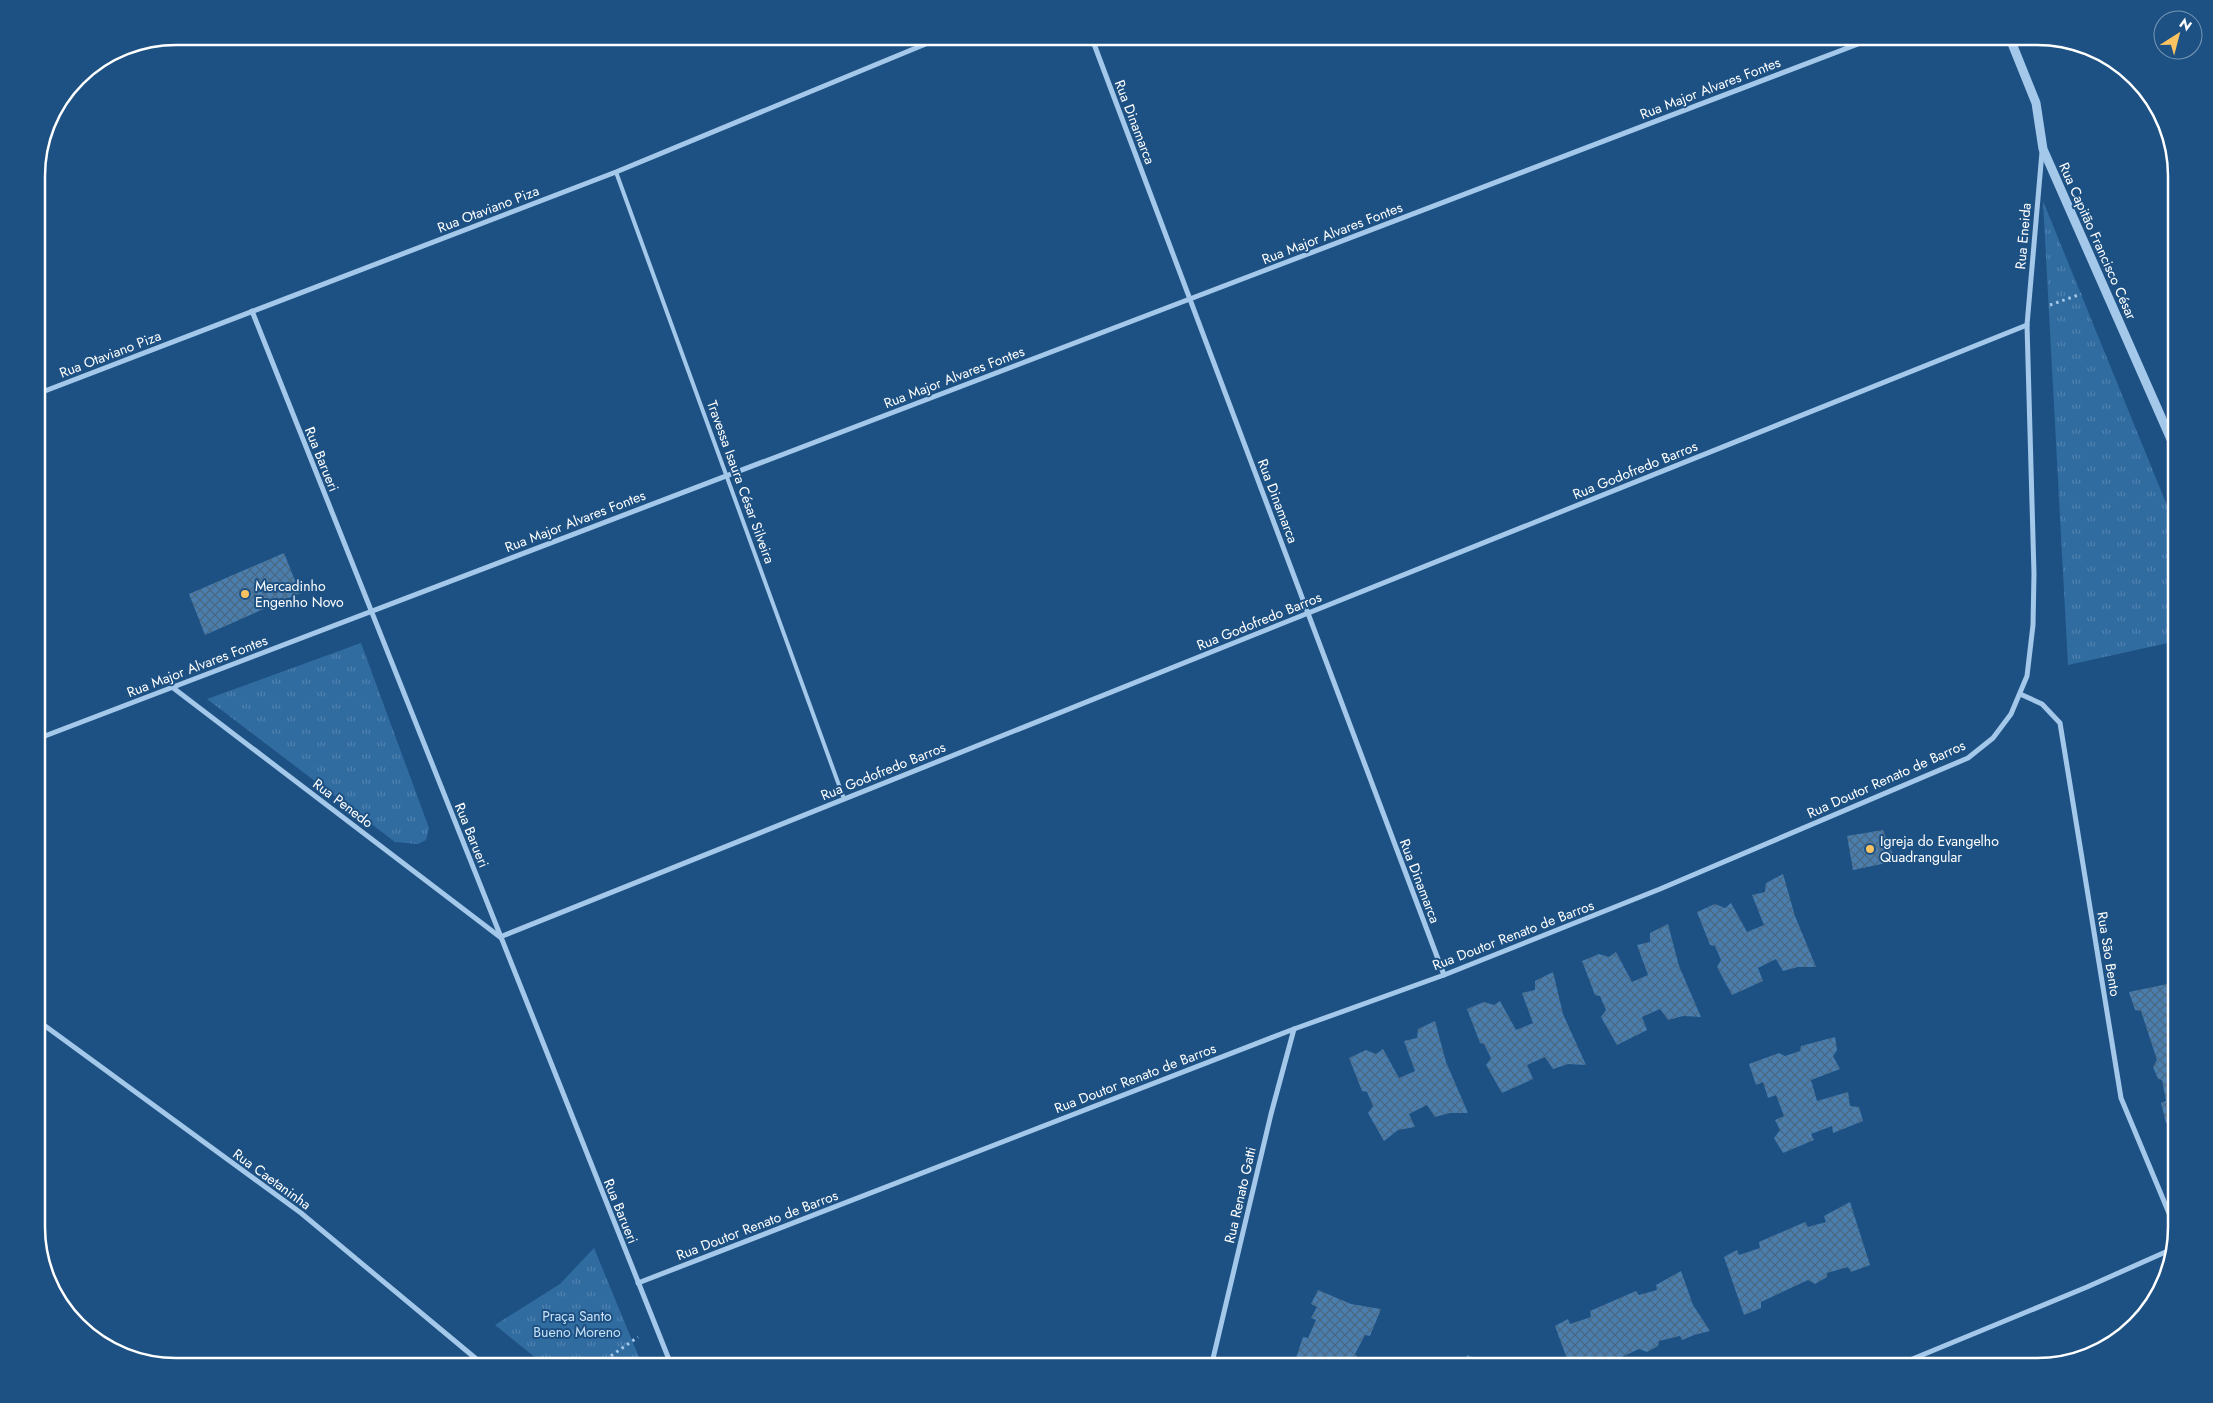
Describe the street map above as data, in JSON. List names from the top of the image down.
{
  "streets": {
    "street": [
      "Rua Major Alvares Fontes",
      "Rua Dinamarca",
      "Rua Otaviano Piza",
      "Rua Eneida",
      "Rua Capitão Francisco César",
      "Rua Barueri",
      "Rua Godofredo Barros",
      "Rua Doutor Renato de Barros",
      "Rua Penedo",
      "Rua São Bento",
      "Rua Caetaninha",
      "Rua Renato Gatti"
    ],
    "lane": ["Travessa Isaura César Silveira"]
  },
  "crossings": [
    ["Rua Major Alvares Fontes", "Rua Dinamarca"],
    ["Rua Major Alvares Fontes", "Rua Barueri"],
    ["Rua Major Alvares Fontes", "Travessa Isaura César Silveira"],
    ["Rua Major Alvares Fontes", "Rua Penedo"],
    ["Rua Dinamarca", "Rua Godofredo Barros"],
    ["Rua Dinamarca", "Rua Doutor Renato de Barros"],
    ["Rua Otaviano Piza", "Rua Barueri"],
    ["Rua Otaviano Piza", "Travessa Isaura César Silveira"],
    ["Rua Eneida", "Rua Capitão Francisco César"],
    ["Rua Eneida", "Rua Godofredo Barros"],
    ["Rua Eneida", "Rua Doutor Renato de Barros"],
    ["Rua Barueri", "Rua Godofredo Barros"],
    ["Rua Barueri", "Rua Doutor Renato de Barros"],
    ["Rua Barueri", "Rua Penedo"],
    ["Rua Godofredo Barros", "Travessa Isaura César Silveira"],
    ["Rua Godofredo Barros", "Rua Doutor Renato de Barros"],
    ["Rua Godofredo Barros", "Rua Penedo"],
    ["Rua Doutor Renato de Barros", "Rua São Bento"],
    ["Rua Doutor Renato de Barros", "Rua Renato Gatti"]
  ],
  "parks": ["Praça Santo Bueno Moreno"],
  "places": ["Mercadinho Engenho Novo", "Igreja do Evangelho Quadrangular"],
  "north": "top right"
}
